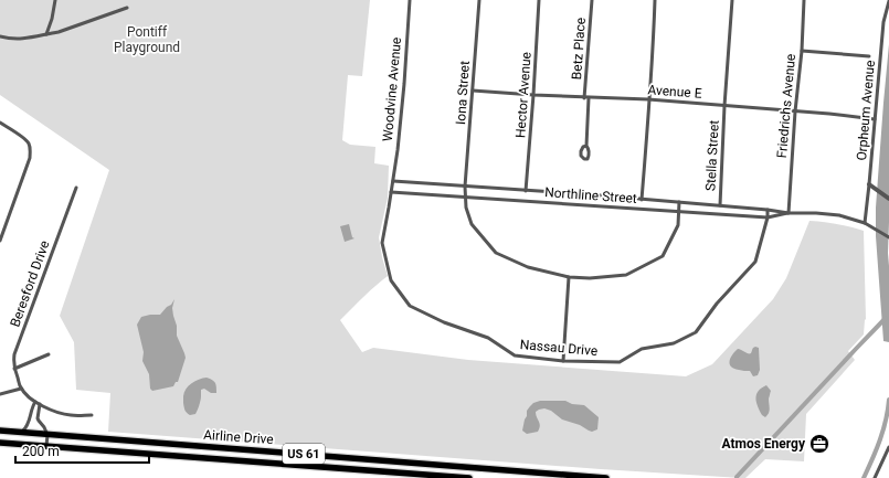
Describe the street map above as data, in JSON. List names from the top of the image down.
{
  "streets": {
    "highway": ["Airline Drive", "US 61"],
    "street": [
      "Betz Place",
      "Woodvine Avenue",
      "Avenue E",
      "Iona Street",
      "Hector Avenue",
      "Friedrichs Avenue",
      "Orpheum Avenue",
      "Stella Street",
      "Northline Street",
      "Beresford Drive",
      "Nassau Drive"
    ]
  },
  "crossings": [
    ["Betz Place", "Avenue E"],
    ["Woodvine Avenue", "Northline Street"],
    ["Woodvine Avenue", "Nassau Drive"],
    ["Avenue E", "Iona Street"],
    ["Avenue E", "Hector Avenue"],
    ["Avenue E", "Friedrichs Avenue"],
    ["Avenue E", "Orpheum Avenue"],
    ["Avenue E", "Stella Street"],
    ["Iona Street", "Northline Street"],
    ["Hector Avenue", "Northline Street"],
    ["Friedrichs Avenue", "Northline Street"],
    ["Orpheum Avenue", "Northline Street"],
    ["Stella Street", "Northline Street"],
    ["Northline Street", "Nassau Drive"]
  ],
  "parks": ["Pontiff Playground"],
  "places": {
    "office": ["Atmos Energy"]
  },
  "scale_bar": "200 m"
}
